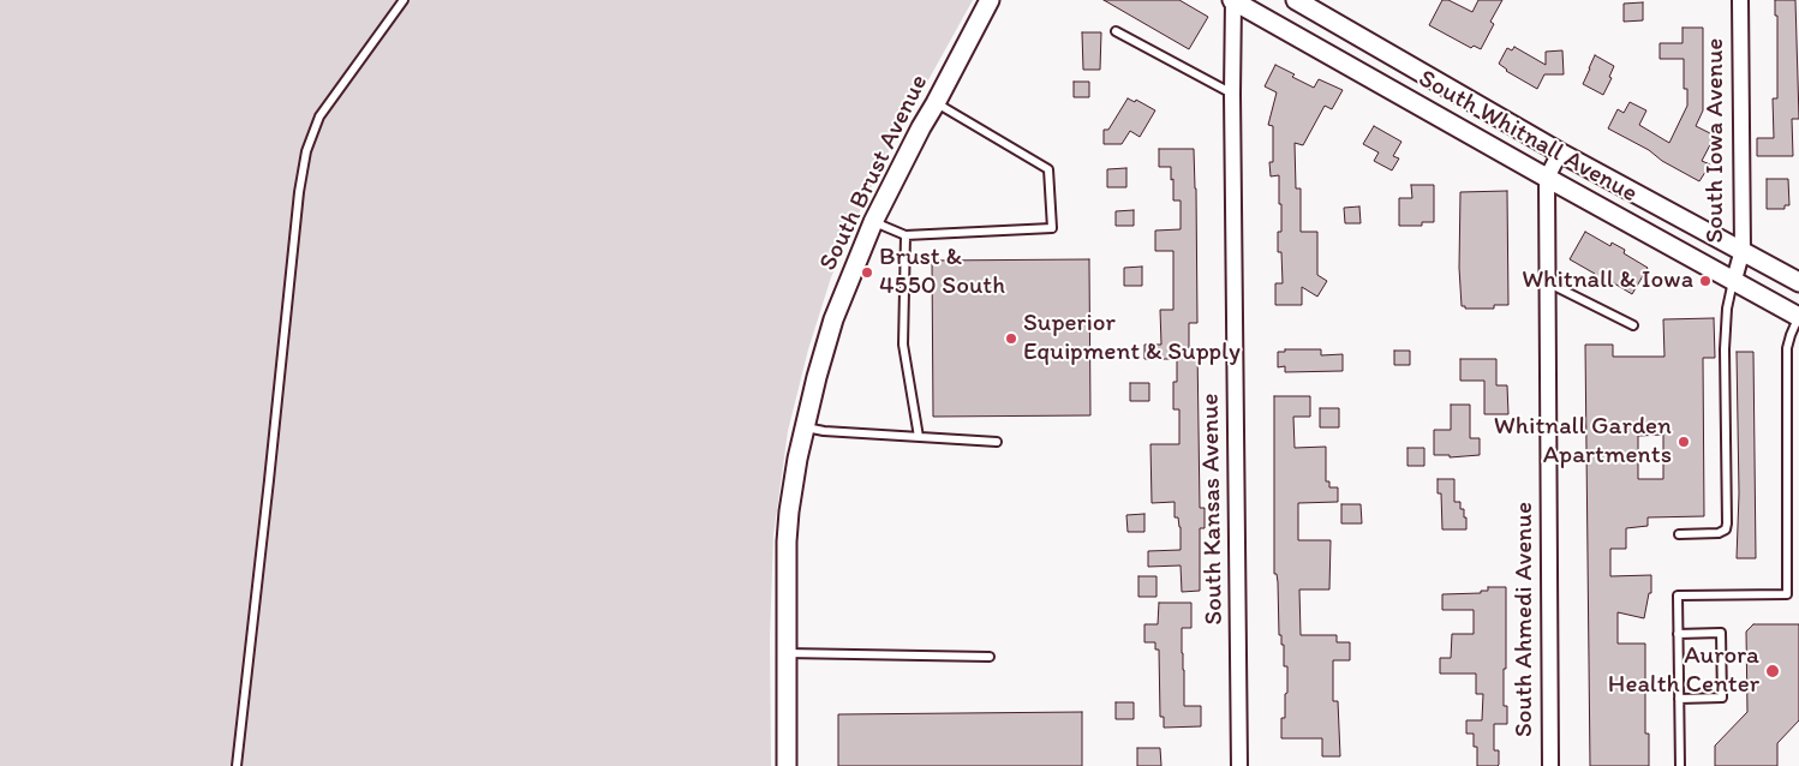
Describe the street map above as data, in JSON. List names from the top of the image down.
{
  "streets": {
    "street": [
      "South Whitnall Avenue",
      "South Iowa Avenue",
      "South Brust Avenue",
      "South Kansas Avenue",
      "South Ahmedi Avenue"
    ]
  },
  "crossings": [
    ["South Whitnall Avenue", "South Iowa Avenue"],
    ["South Whitnall Avenue", "South Kansas Avenue"],
    ["South Whitnall Avenue", "South Ahmedi Avenue"]
  ],
  "places": [
    "Brust & 4550 South",
    "Whitnall & Iowa",
    "Superior Equipment & Supply",
    "Whitnall Garden Apartments",
    "Aurora Health Center"
  ]
}
